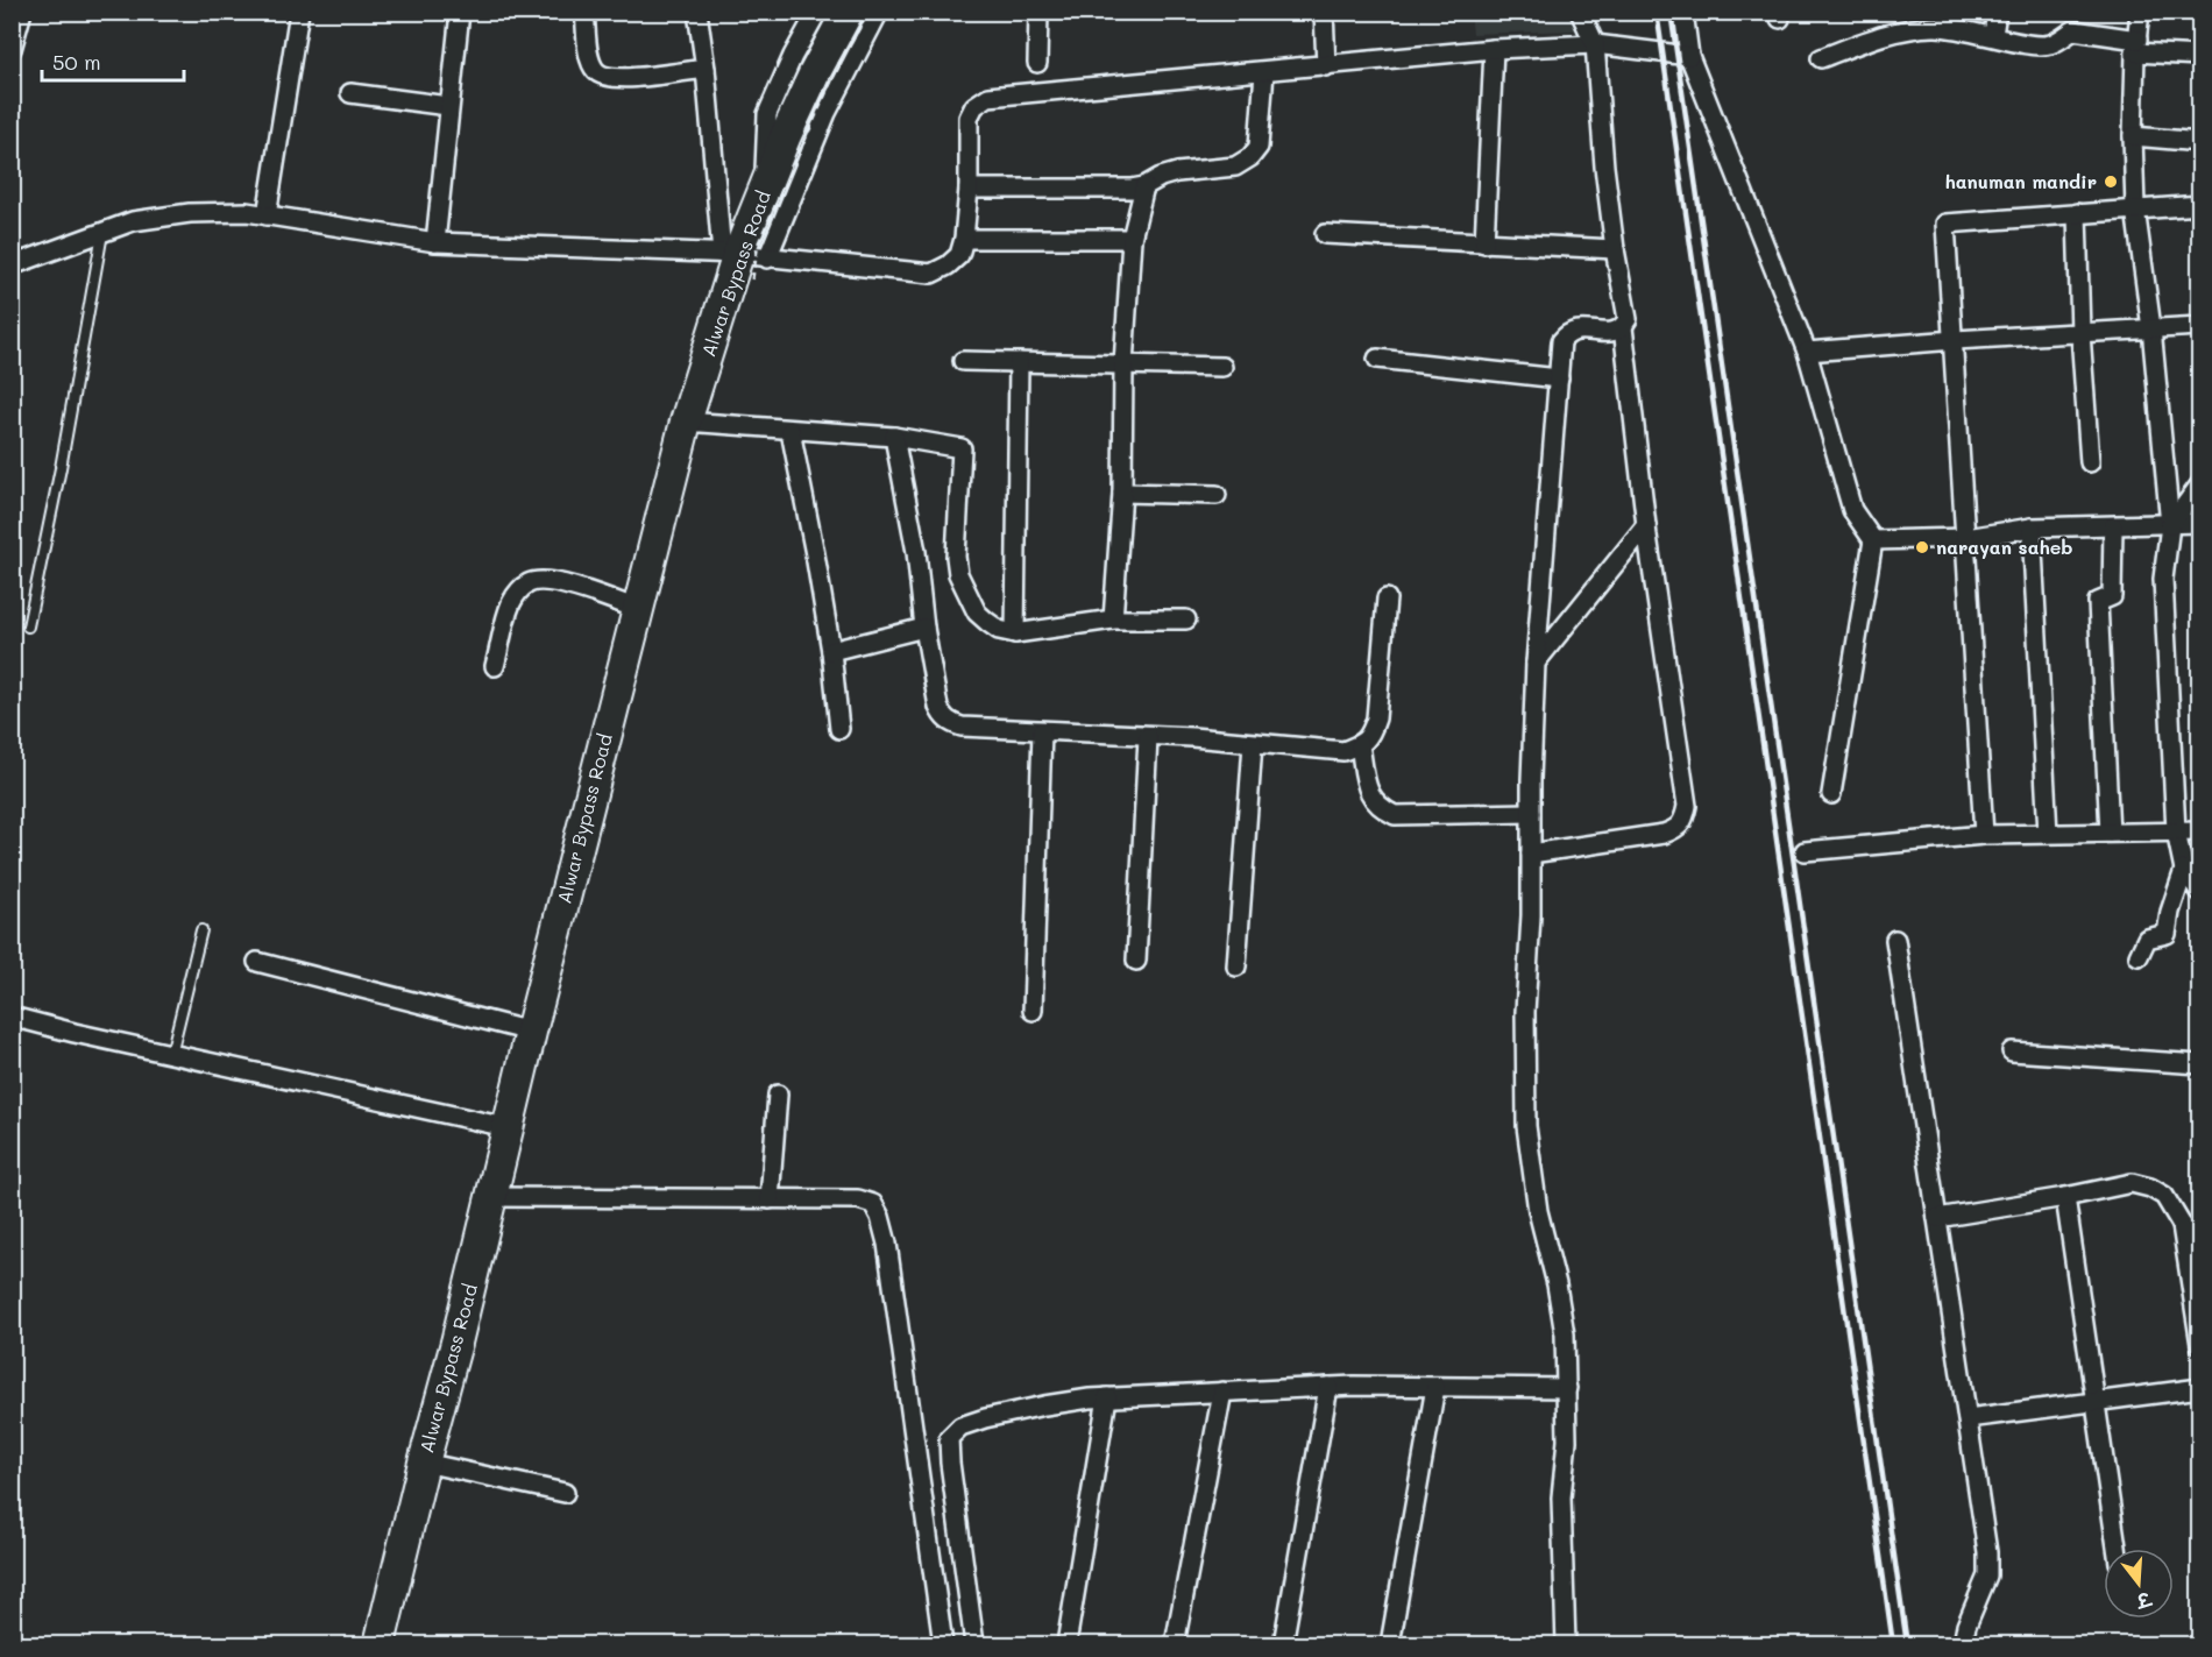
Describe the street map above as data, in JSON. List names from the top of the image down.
{
  "streets": {
    "highway": ["Alwar Bypass Road"]
  },
  "places": ["hanuman mandir", "narayan saheb"],
  "scale_bar": "50 m",
  "north": "bottom"
}
